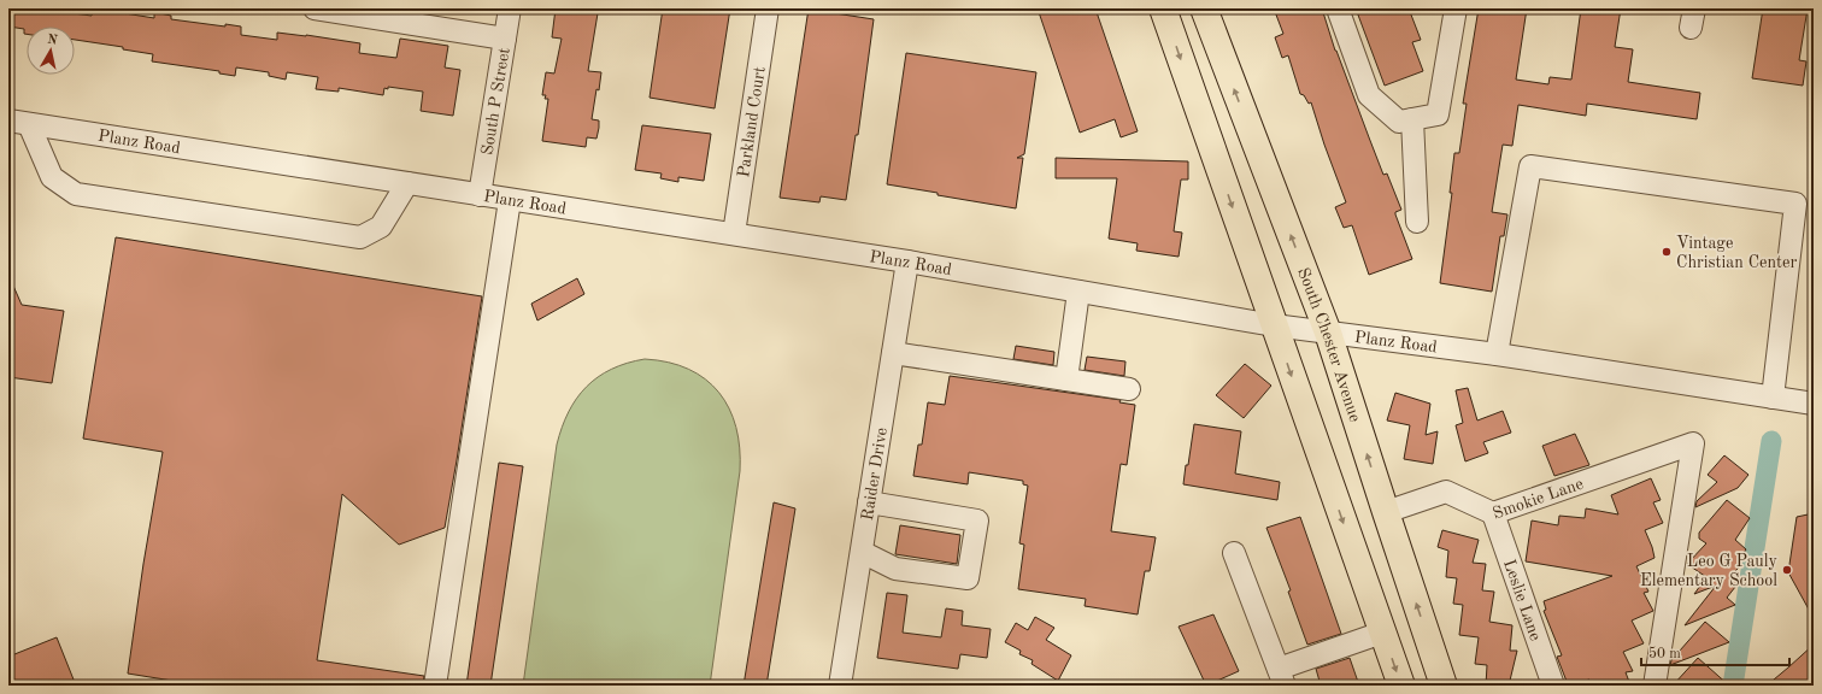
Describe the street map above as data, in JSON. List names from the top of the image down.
{
  "streets": {
    "main road": ["South Chester Avenue"],
    "street": [
      "South P Street",
      "Parkland Court",
      "Planz Road",
      "Raider Drive",
      "Smokie Lane",
      "Leslie Lane"
    ]
  },
  "crossings": [
    ["South P Street", "Planz Road"],
    ["Parkland Court", "Planz Road"],
    ["Planz Road", "South Chester Avenue"],
    ["Planz Road", "Raider Drive"],
    ["South Chester Avenue", "Smokie Lane"],
    ["Smokie Lane", "Leslie Lane"]
  ],
  "places": ["Vintage Christian Center", "Leo G Pauly Elementary School"],
  "scale_bar": "50 m",
  "north": "top"
}
